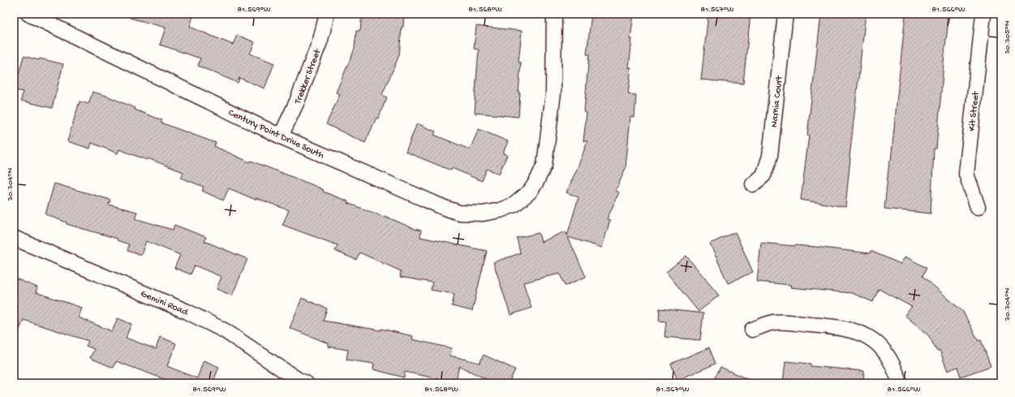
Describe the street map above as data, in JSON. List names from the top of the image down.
{
  "streets": {
    "street": [
      "Trekker Street",
      "Narnia Court",
      "Kit Street",
      "Century Point Drive South",
      "Gemini Road"
    ]
  },
  "crossings": [
    ["Trekker Street", "Century Point Drive South"]
  ],
  "coordinates": [
    "81.569°W",
    "81.568°W",
    "81.567°W",
    "81.566°W",
    "30.305°N",
    "30.304°N"
  ]
}
